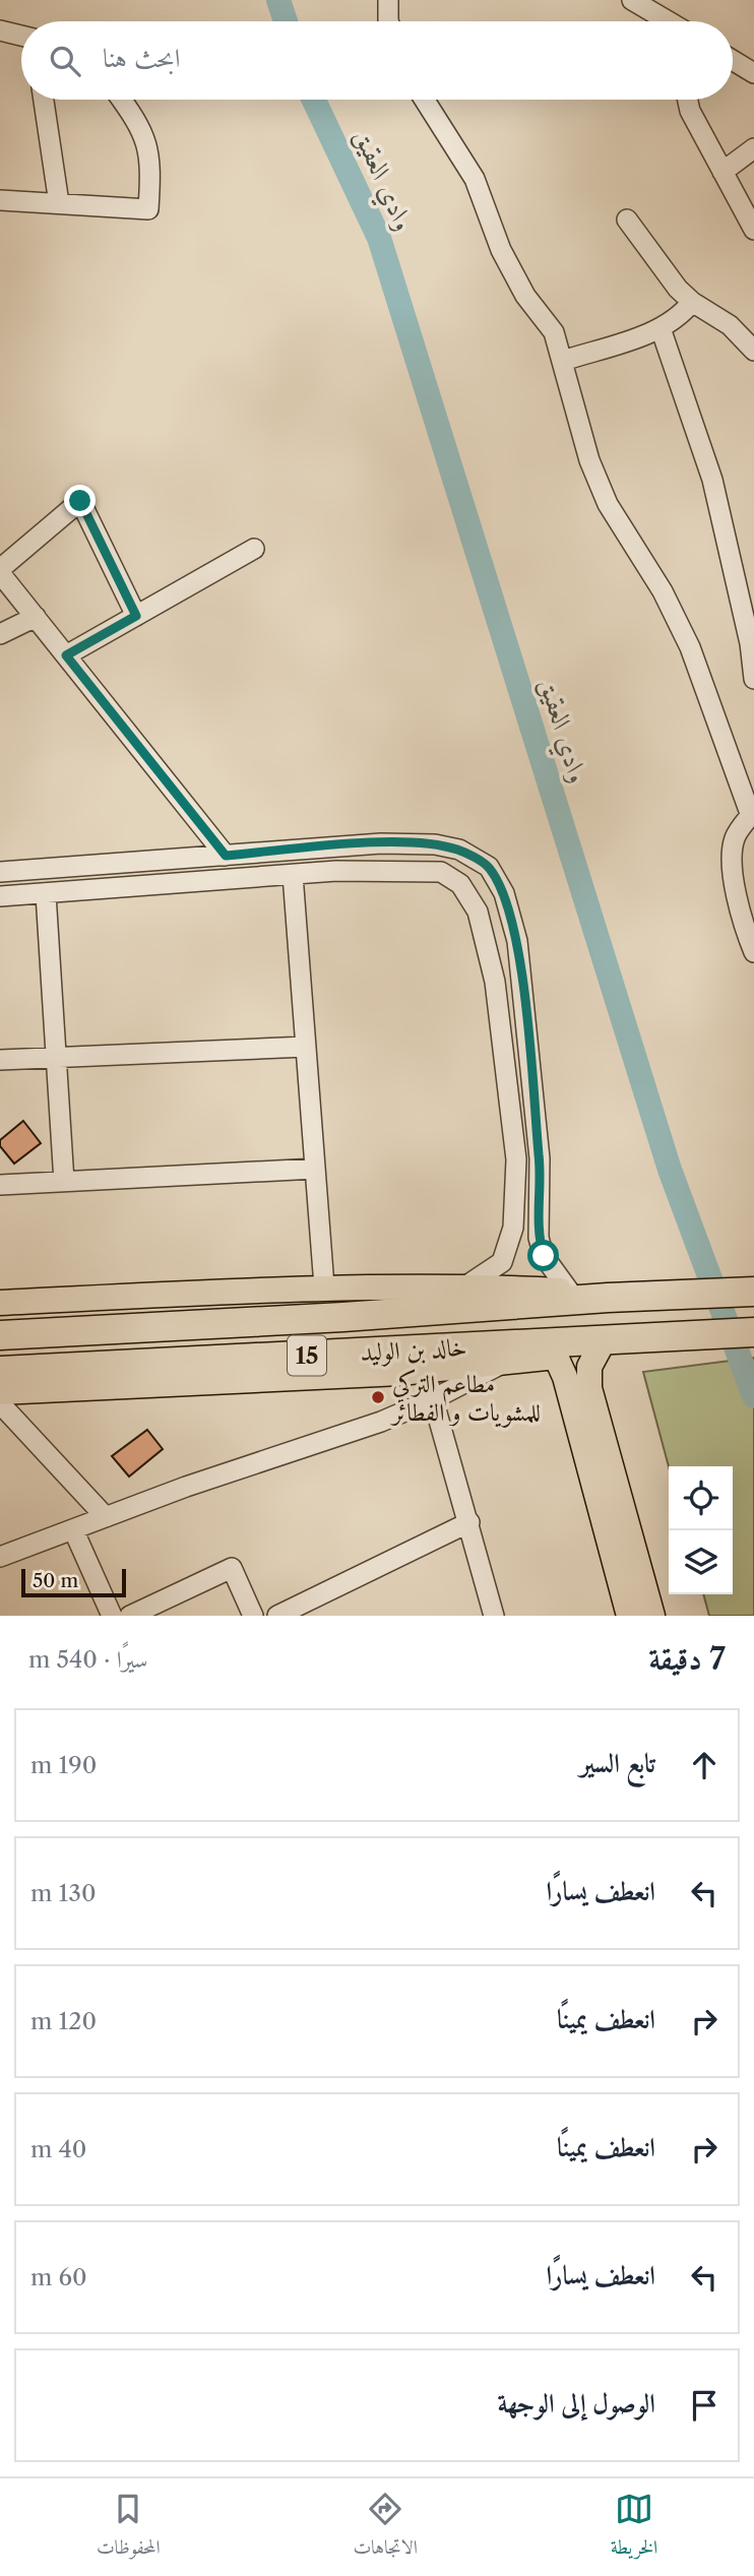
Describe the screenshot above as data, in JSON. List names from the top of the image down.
{
  "streets": {
    "highway": ["خالد بن الوليد", "15"]
  },
  "crossings": [
    ["خالد بن الوليد", "15"]
  ],
  "water": ["وادي العقيق"],
  "places": ["مطاعم التركي للمشويات و الفطائر"],
  "scale_bar": "50 m",
  "page": {
    "search": "ابحث هنا",
    "scale": "50 m",
    "heading": ["7 دقيقة", "سيرًا · 540 m"],
    "list": [
      ["تابع السير", "190 m"],
      ["انعطف يسارًا", "130 m"],
      ["انعطف يمينًا", "120 m"],
      ["انعطف يمينًا", "40 m"],
      ["انعطف يسارًا", "60 m"],
      "الوصول إلى الوجهة"
    ],
    "nav": ["الخريطة", "الاتجاهات", "المحفوظات"]
  }
}
